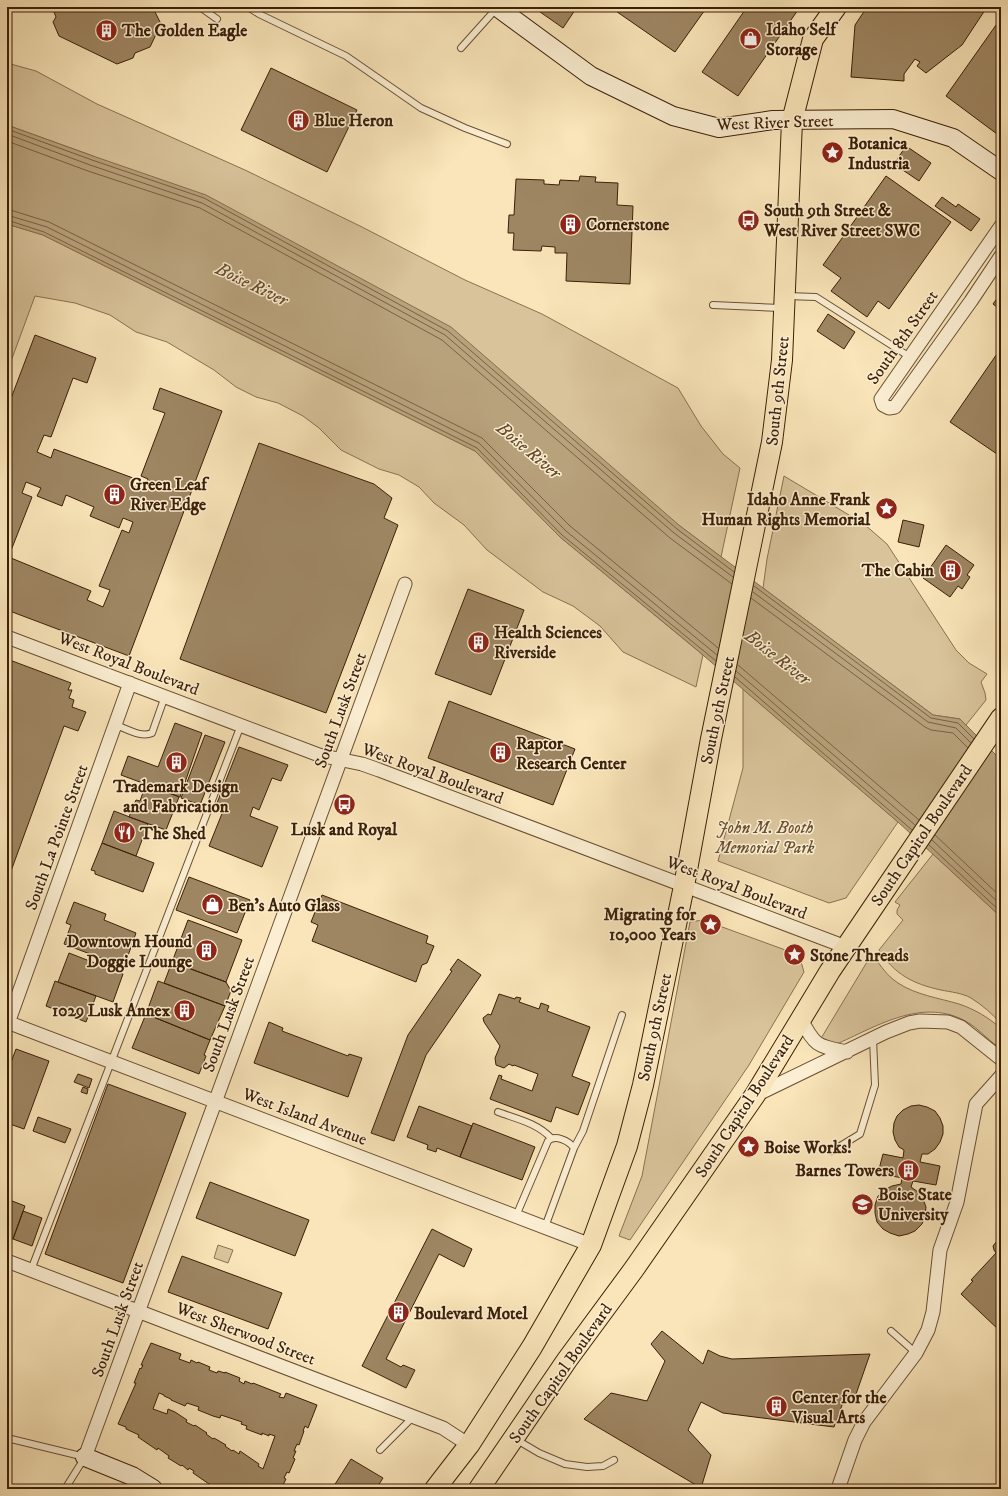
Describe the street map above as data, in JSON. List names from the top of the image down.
{
  "streets": {
    "main road": ["West River Street", "South 9th Street", "South Capitol Boulevard"],
    "street": [
      "South 8th Street",
      "West Royal Boulevard",
      "South Lusk Street",
      "South La Pointe Street",
      "West Island Avenue",
      "West Sherwood Street"
    ]
  },
  "crossings": [
    ["West River Street", "South 9th Street"],
    ["South 9th Street", "West Royal Boulevard"],
    ["South 9th Street", "South Capitol Boulevard"],
    ["South 9th Street", "West Island Avenue"],
    ["West Royal Boulevard", "South Lusk Street"],
    ["West Royal Boulevard", "South Capitol Boulevard"],
    ["West Royal Boulevard", "South La Pointe Street"],
    ["South Lusk Street", "West Island Avenue"],
    ["South Lusk Street", "West Sherwood Street"],
    ["South Capitol Boulevard", "West Island Avenue"],
    ["South Capitol Boulevard", "West Sherwood Street"],
    ["South La Pointe Street", "West Island Avenue"]
  ],
  "water": ["Boise River"],
  "parks": ["John M. Booth Memorial Park"],
  "places": {
    "building": [
      "The Golden Eagle",
      "Blue Heron",
      "Cornerstone",
      "Green Leaf River Edge",
      "The Cabin",
      "Health Sciences Riverside",
      "Raptor Research Center",
      "Trademark Design and Fabrication",
      "Downtown Hound Doggie Lounge",
      "1029 Lusk Annex",
      "Barnes Towers",
      "Boulevard Motel",
      "Center for the Visual Arts"
    ],
    "shop": ["Idaho Self Storage", "Ben's Auto Glass"],
    "place": [
      "Botanica Industria",
      "Idaho Anne Frank Human Rights Memorial",
      "Migrating for 10,000 Years",
      "Stone Threads",
      "Boise Works!"
    ],
    "bus stop": ["South 9th Street & West River Street SWC", "Lusk and Royal"],
    "restaurant": ["The Shed"],
    "school or university": ["Boise State University"]
  }
}
